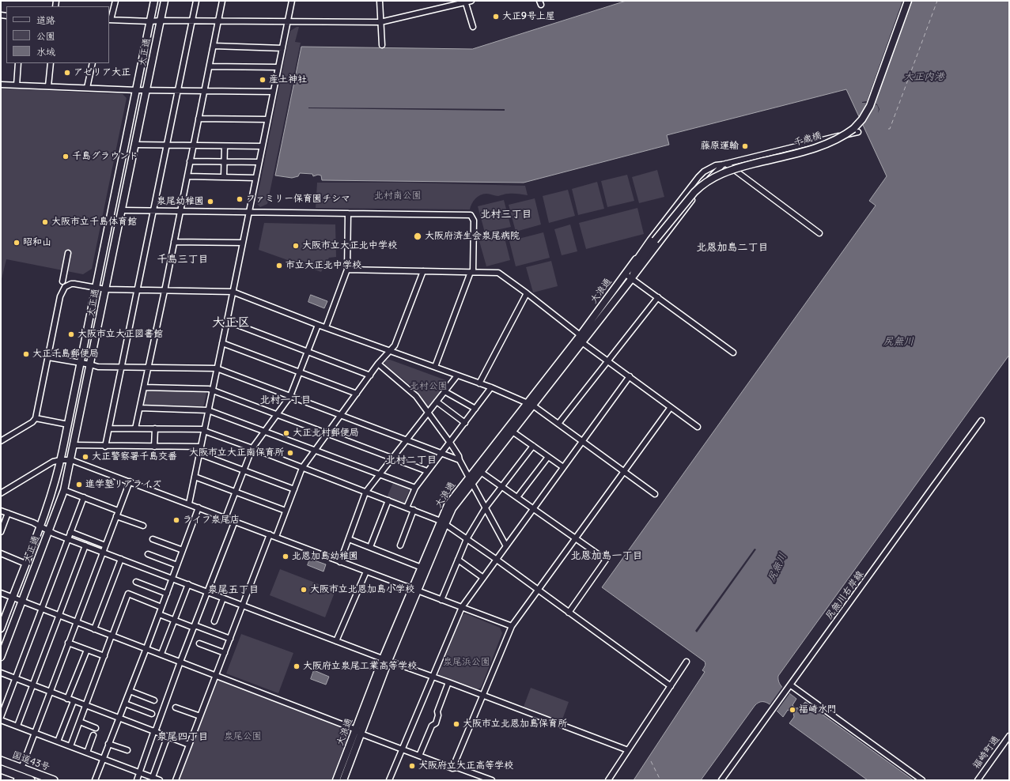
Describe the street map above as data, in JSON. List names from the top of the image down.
{
  "streets": {
    "highway": ["国道43号"],
    "main road": ["大正通", "千歳橋", "大浪通"],
    "street": ["尻無川右岸線", "福崎町通"]
  },
  "crossings": [
    ["千歳橋", "大浪通"]
  ],
  "districts": [
    "北村三丁目",
    "北恩加島二丁目",
    "千島三丁目",
    "大正区",
    "北村一丁目",
    "北村二丁目",
    "北恩加島一丁目",
    "泉尾五丁目",
    "泉尾四丁目"
  ],
  "water": ["大正内港", "尻無川"],
  "parks": [
    "北村南公園",
    "北村公園",
    "泉尾浜公園",
    "泉尾公園"
  ],
  "places": [
    "大正9号上屋",
    "アゼリア大正",
    "産土神社",
    "藤原運輸",
    "千島グラウンド",
    "ファミリー保育園チシマ",
    "泉尾幼稚園",
    "大阪市立千島体育館",
    "大阪府済生会泉尾病院",
    "昭和山",
    "大阪市立大正北中学校",
    "市立大正北中学校",
    "大阪市立大正図書館",
    "大正千島郵便局",
    "大正北村郵便局",
    "大阪市立大正南保育所",
    "大正警察署千島交番",
    "進学塾リアライズ",
    "ライフ泉尾店",
    "北恩加島幼稚園",
    "大阪市立北恩加島小学校",
    "大阪府立泉尾工業高等学校",
    "福崎水門",
    "大阪市立北恩加島保育所",
    "大阪府立大正高等学校"
  ],
  "legend": ["道路", "公園", "水域"]
}
